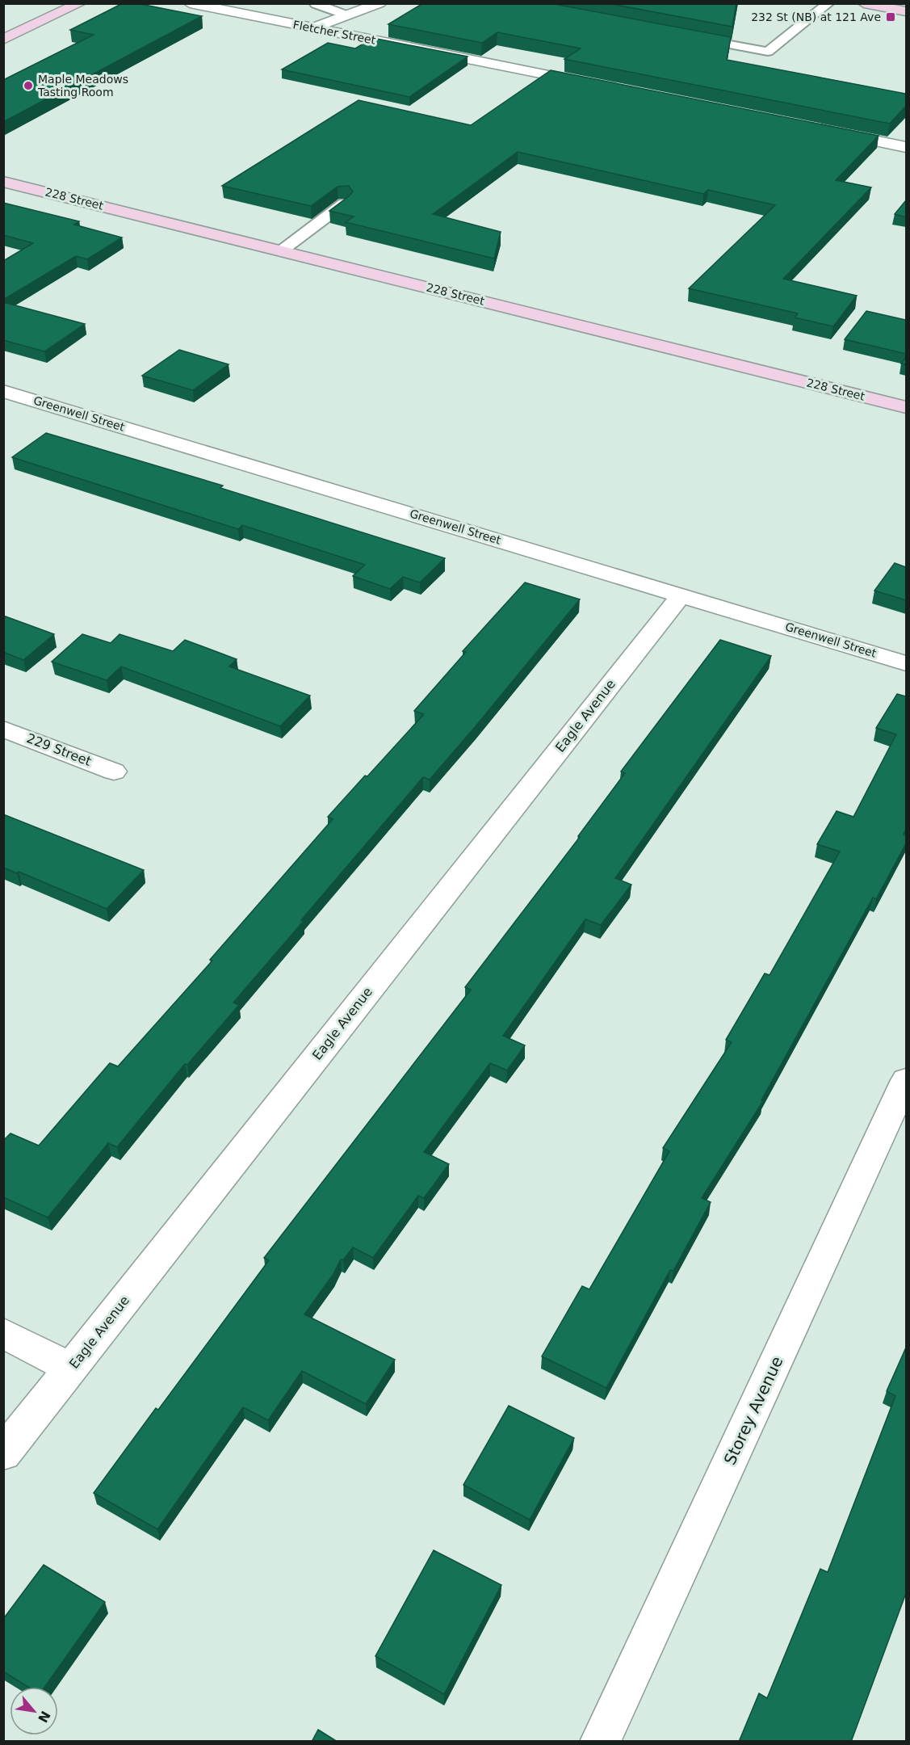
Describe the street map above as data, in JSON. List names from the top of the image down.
{
  "streets": {
    "street": [
      "Fletcher Street",
      "228 Street",
      "Greenwell Street",
      "Eagle Avenue",
      "229 Street",
      "Storey Avenue"
    ]
  },
  "crossings": [
    ["Greenwell Street", "Eagle Avenue"]
  ],
  "places": {
    "transit": ["232 St (NB) at 121 Ave"],
    "other": ["Maple Meadows Tasting Room"]
  },
  "north": "bottom right"
}
